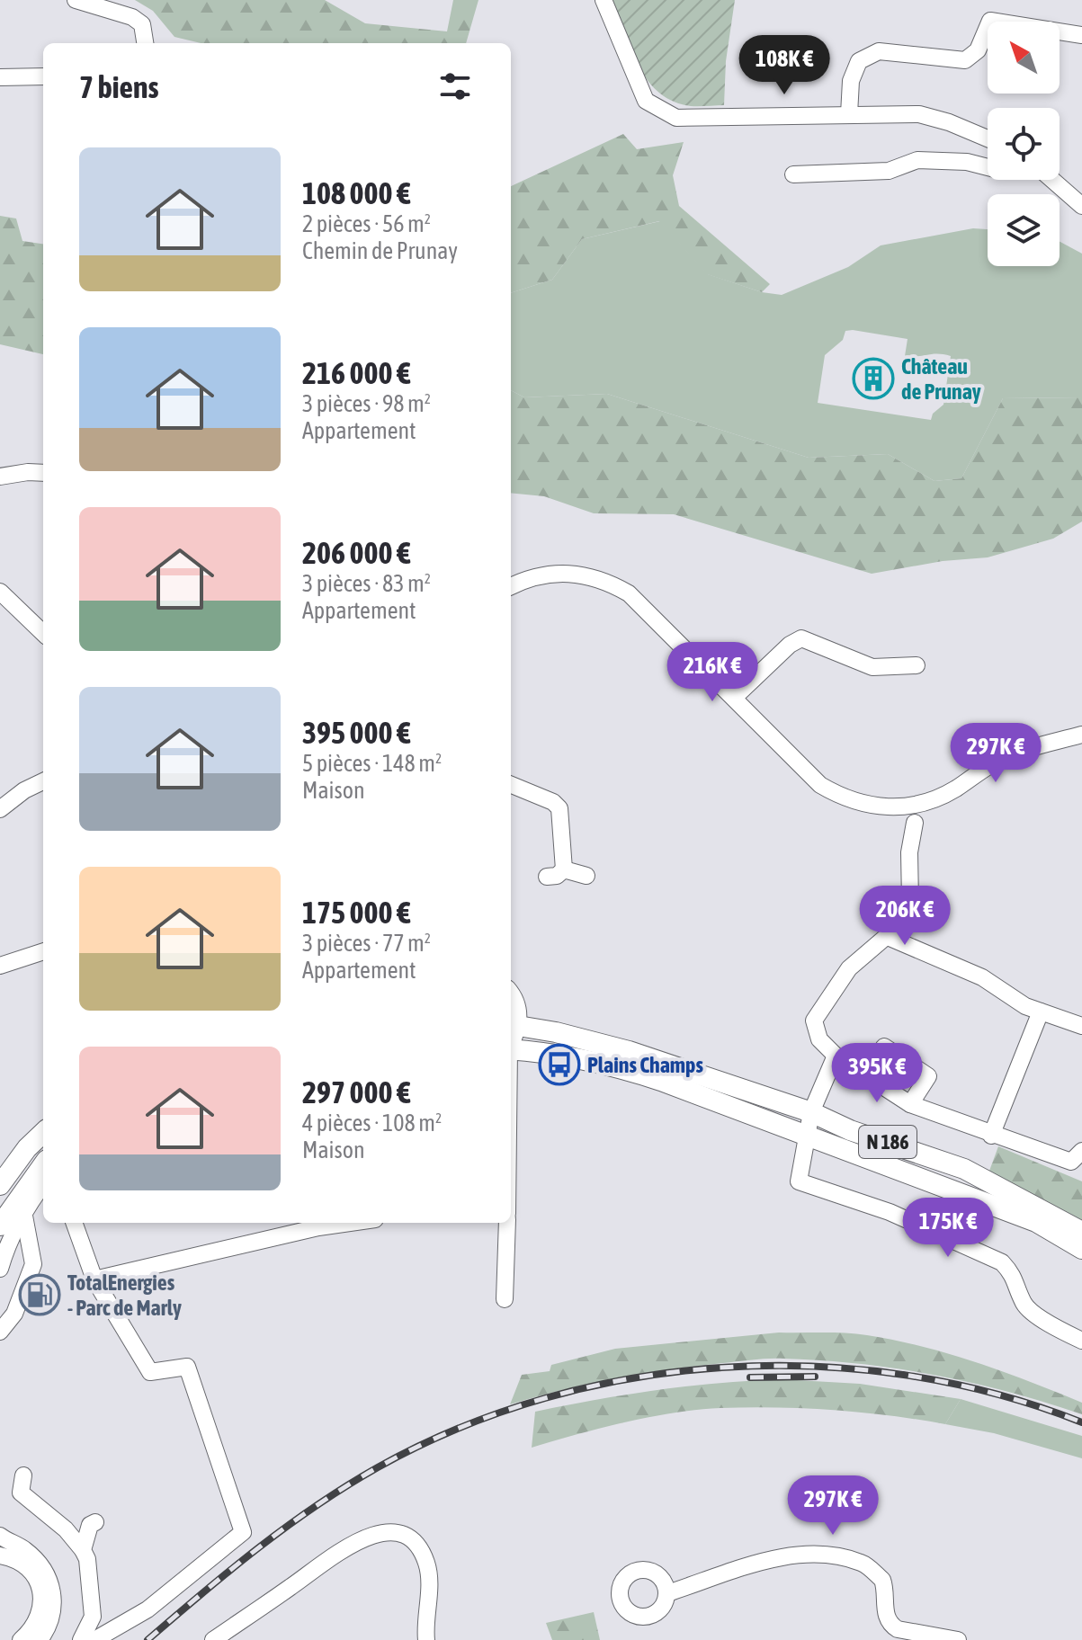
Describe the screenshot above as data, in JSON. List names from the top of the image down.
{
  "streets": {
    "main road": ["N 186"]
  },
  "places": {
    "building": ["Château de Prunay"],
    "bus stop": ["Plains Champs"],
    "fuel station": ["TotalEnergies - Parc de Marly"]
  },
  "north": "top left",
  "page": {
    "price": [
      "108K €",
      "216K €",
      "297K €",
      "206K €",
      "395K €",
      "175K €",
      "297K €"
    ],
    "heading": "7 biens",
    "list": [
      {
        "name": "108 000 €",
        "note": "2 pièces · 56 m² · Chemin de Prunay"
      },
      {
        "name": "216 000 €",
        "note": "3 pièces · 98 m² · Appartement"
      },
      {
        "name": "206 000 €",
        "note": "3 pièces · 83 m² · Appartement"
      },
      {
        "name": "395 000 €",
        "note": "5 pièces · 148 m² · Maison"
      },
      {
        "name": "175 000 €",
        "note": "3 pièces · 77 m² · Appartement"
      },
      {
        "name": "297 000 €",
        "note": "4 pièces · 108 m² · Maison"
      }
    ]
  }
}
